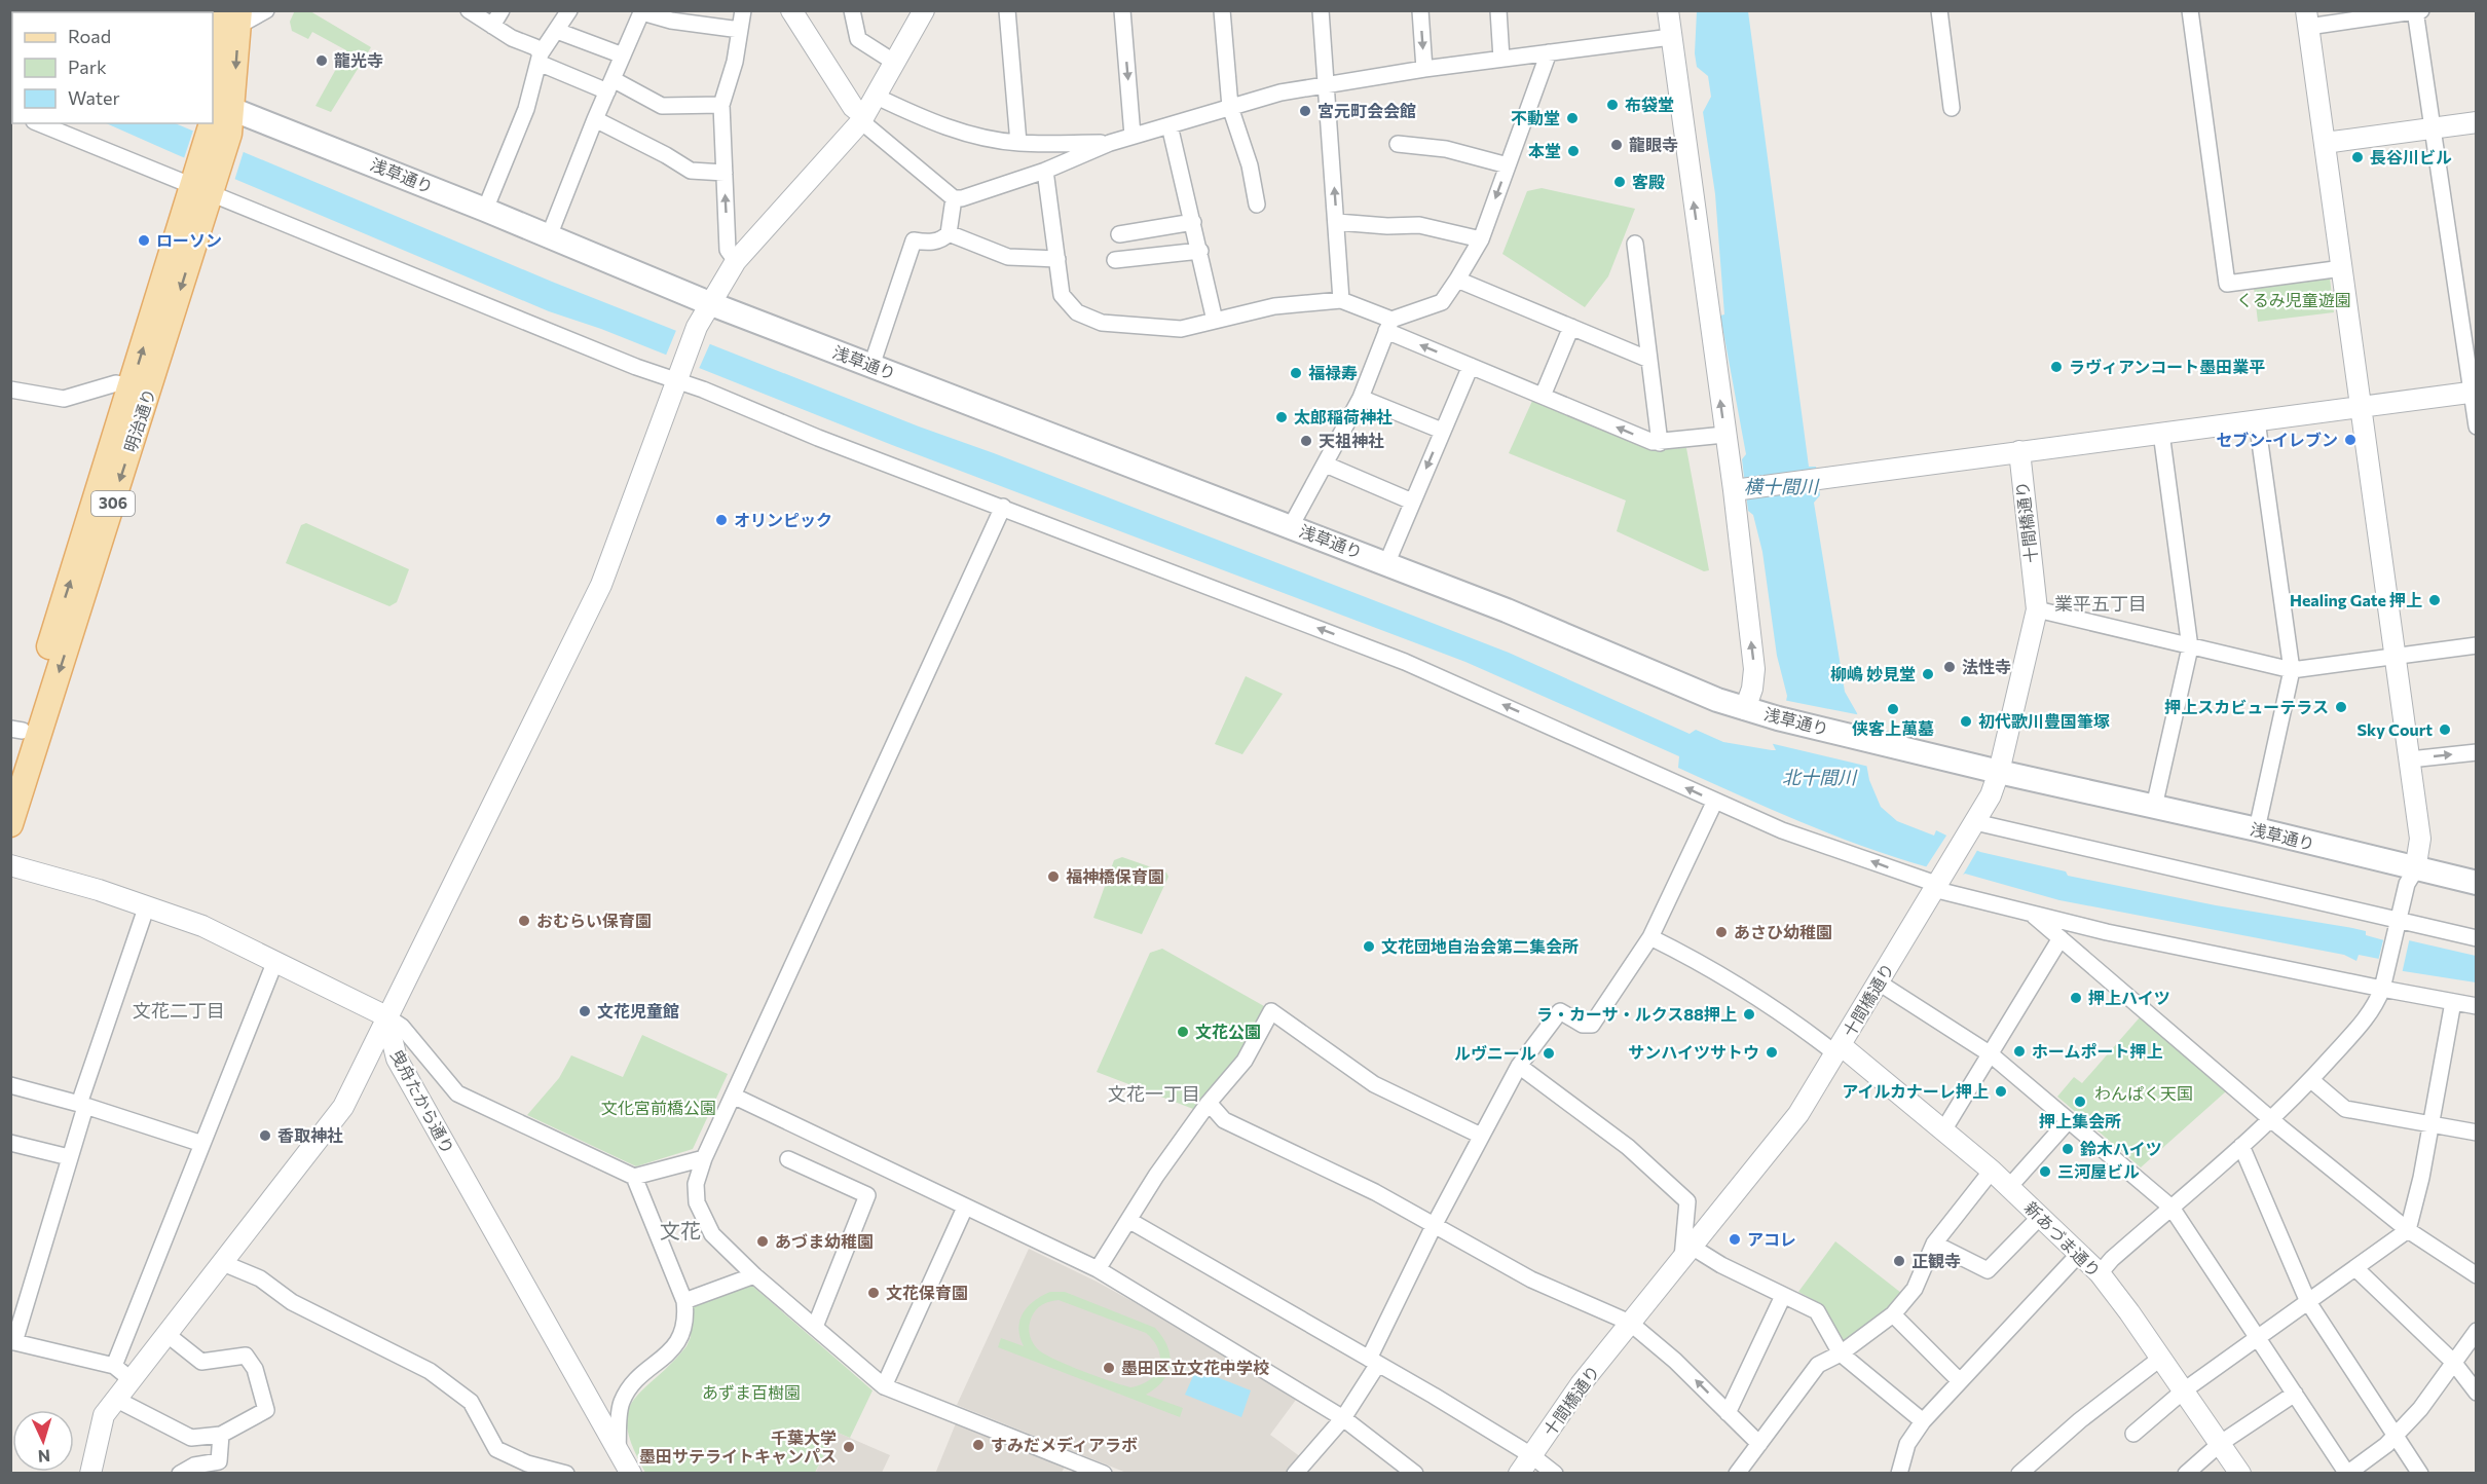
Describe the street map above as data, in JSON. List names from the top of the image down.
{
  "streets": {
    "main road": ["浅草通り", "明治通り", "306"],
    "street": ["十間橋通り", "曳舟たから通り", "新あづま通り"]
  },
  "crossings": [
    ["浅草通り", "明治通り"],
    ["浅草通り", "十間橋通り"],
    ["十間橋通り", "新あづま通り"]
  ],
  "districts": [
    "業平五丁目",
    "文花二丁目",
    "文花一丁目",
    "文花"
  ],
  "water": ["横十間川", "北十間川"],
  "parks": [
    "くるみ児童遊園",
    "わんぱく天国",
    "文化宮前橋公園",
    "あずま百樹園"
  ],
  "places": [
    "龍光寺",
    "布袋堂",
    "宮元町会会館",
    "不動堂",
    "龍眼寺",
    "本堂",
    "長谷川ビル",
    "客殿",
    "ローソン",
    "ラヴィアンコート墨田業平",
    "福禄寿",
    "太郎稲荷神社",
    "セブン-イレブン",
    "天祖神社",
    "オリンピック",
    "Healing Gate 押上",
    "法性寺",
    "柳嶋 妙見堂",
    "押上スカビューテラス",
    "侠客上萬墓",
    "初代歌川豊国筆塚",
    "Sky Court",
    "福神橋保育園",
    "おむらい保育園",
    "あさひ幼稚園",
    "文花団地自治会第二集会所",
    "押上ハイツ",
    "文花児童館",
    "ラ・カーサ・ルクス88押上",
    "文花公園",
    "ホームポート押上",
    "サンハイツサトウ",
    "ルヴニール",
    "アイルカナーレ押上",
    "押上集会所",
    "香取神社",
    "鈴木ハイツ",
    "三河屋ビル",
    "アコレ",
    "あづま幼稚園",
    "正観寺",
    "文花保育園",
    "墨田区立文花中学校",
    "すみだメディアラボ",
    "千葉大学 墨田サテライトキャンパス"
  ],
  "legend": ["Road", "Park", "Water"],
  "north": "bottom"
}
